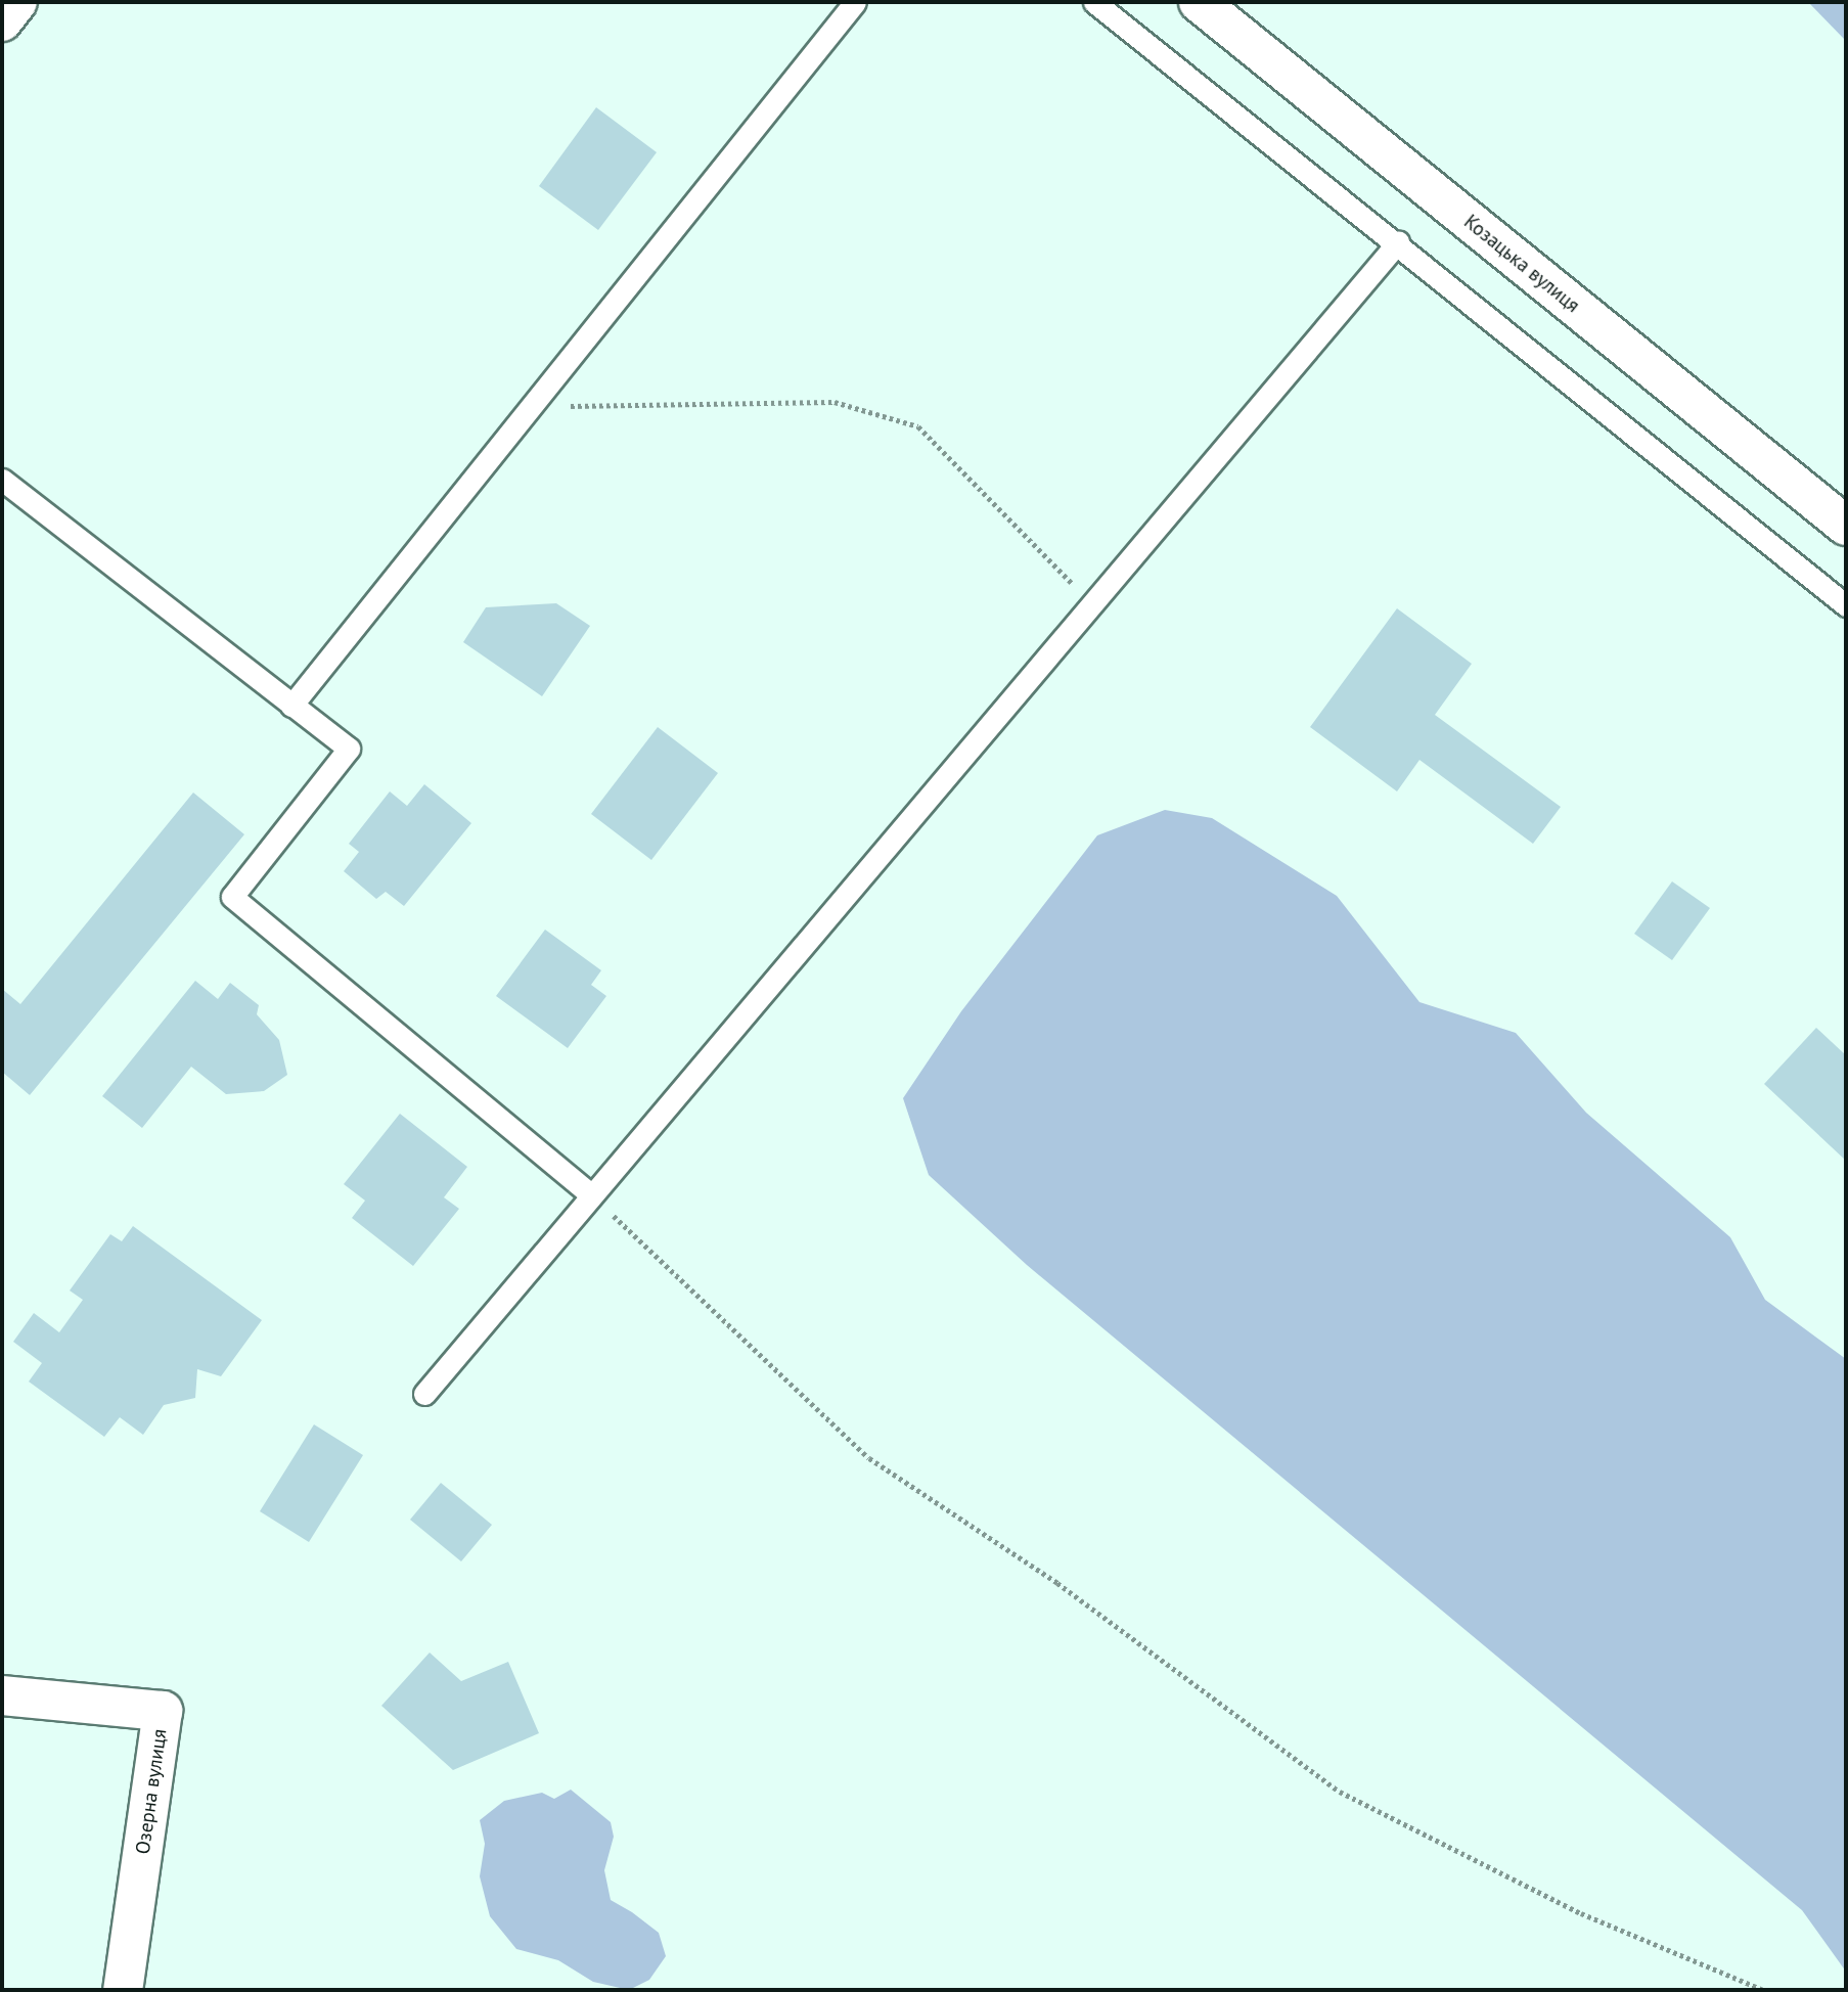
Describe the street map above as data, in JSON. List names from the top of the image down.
{
  "streets": {
    "street": ["Козацька вулиця", "Озерна вулиця"]
  }
}
